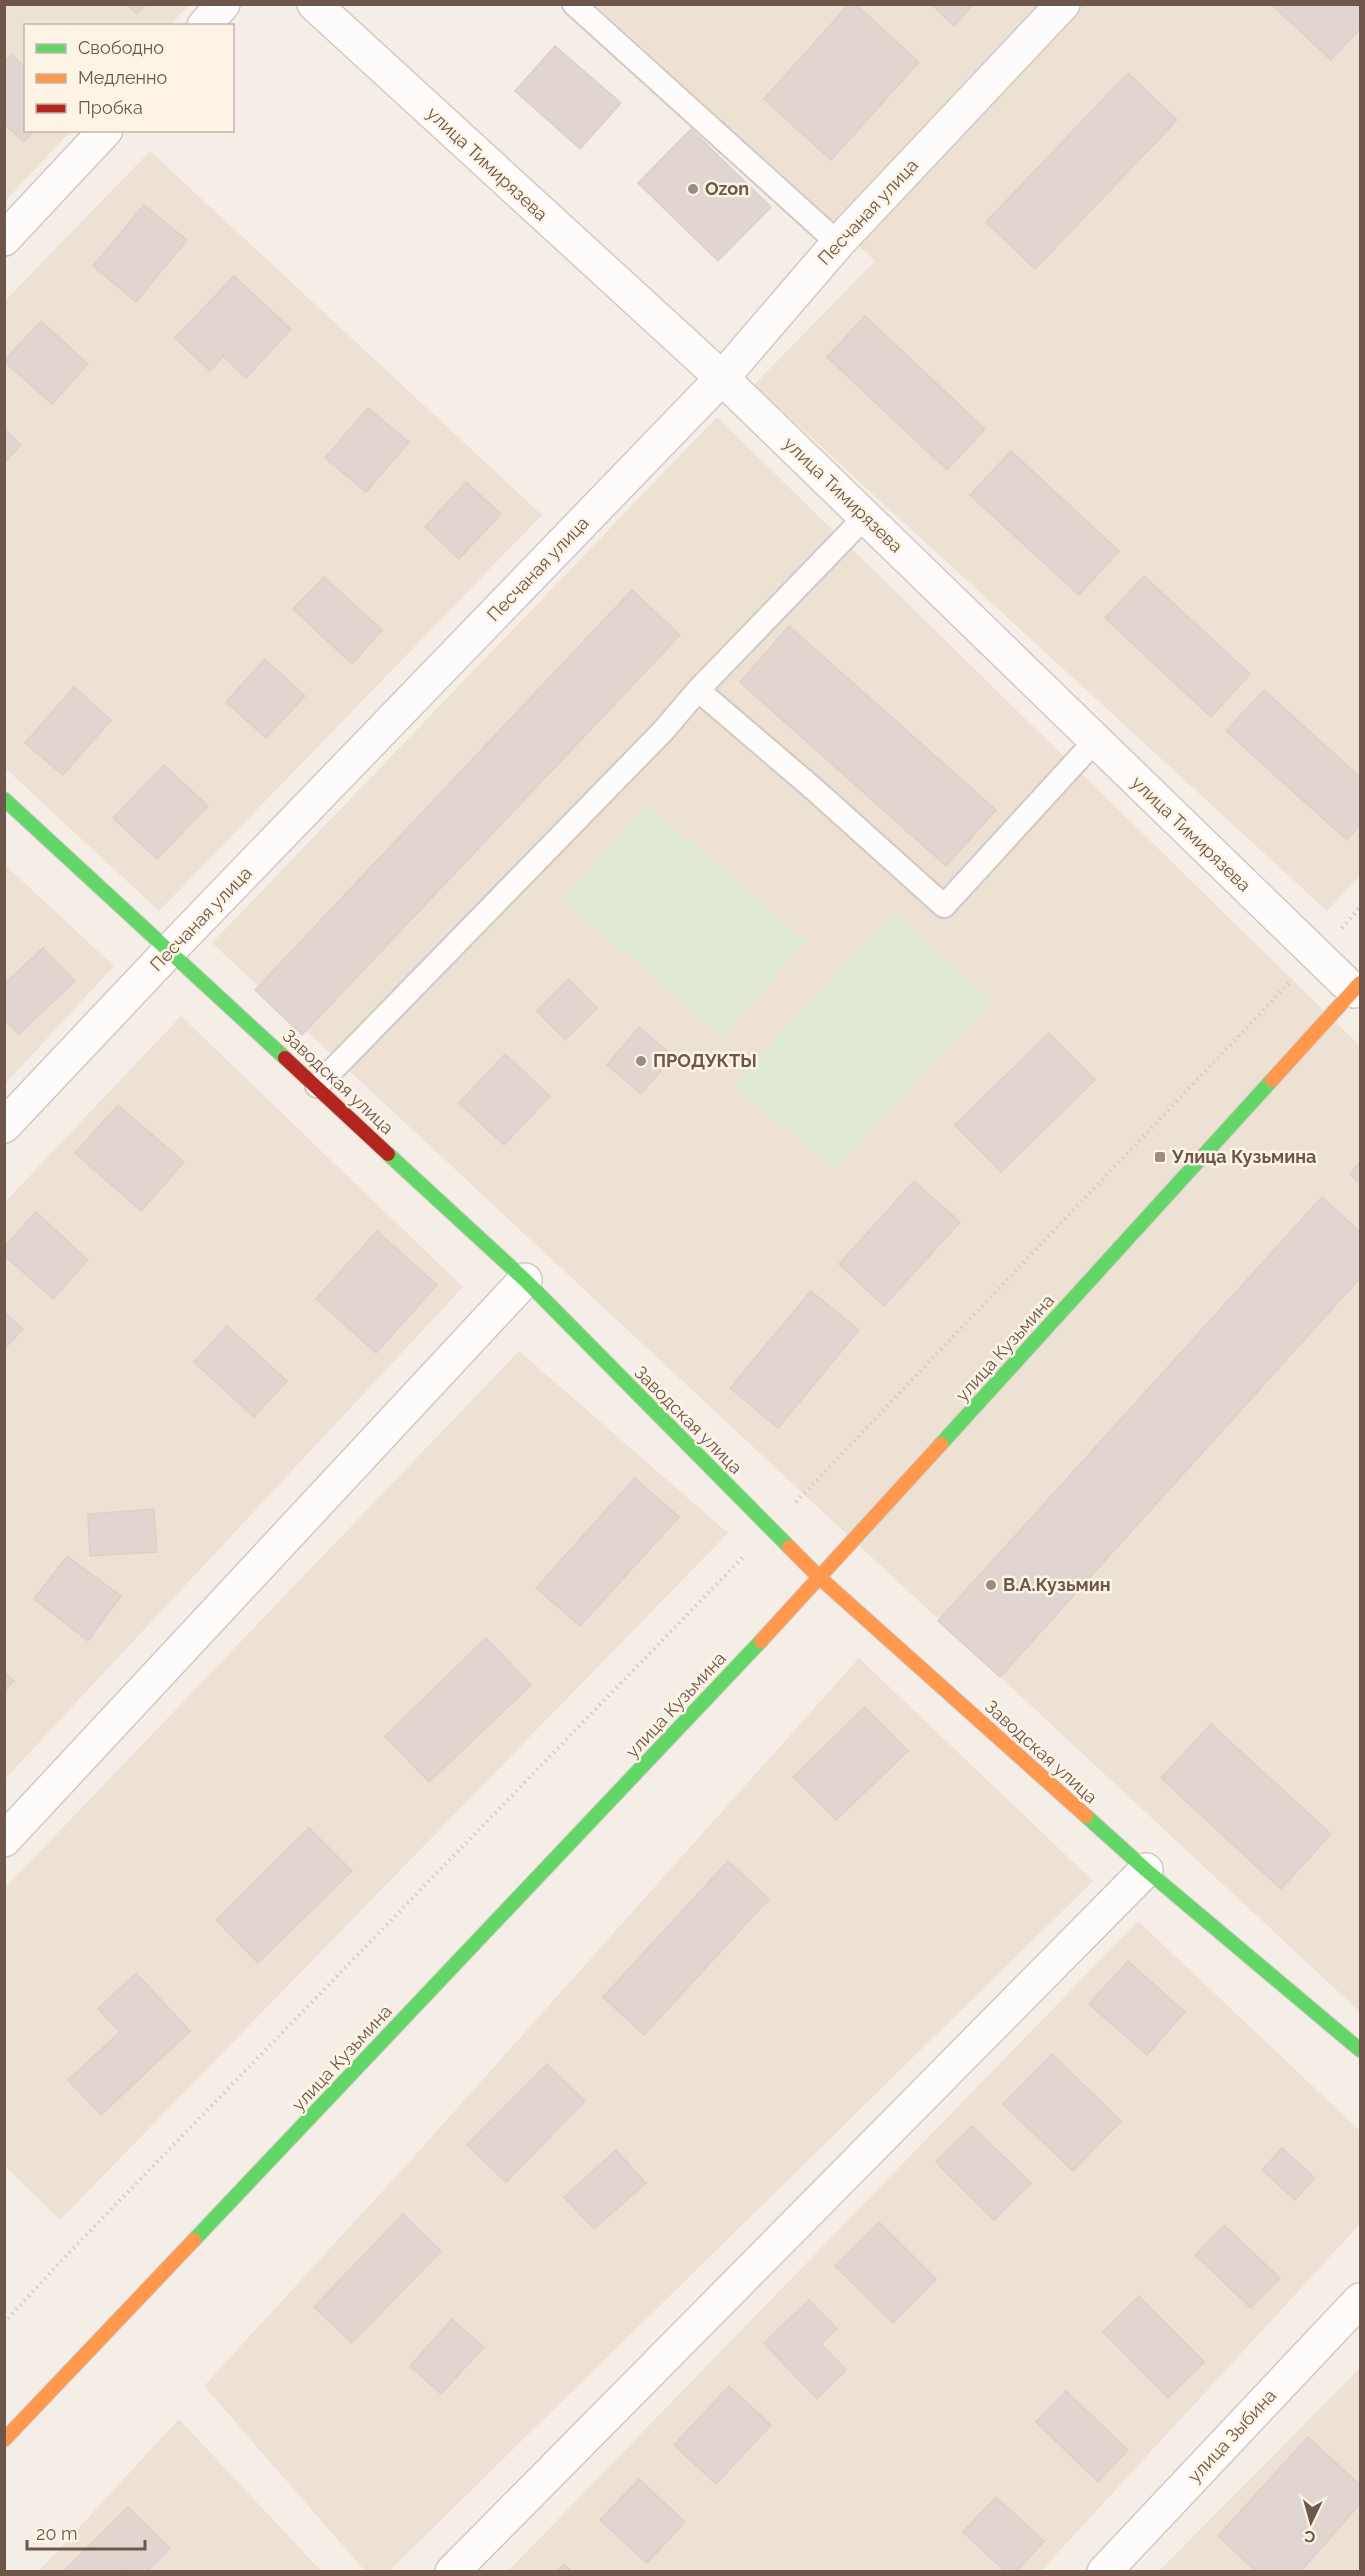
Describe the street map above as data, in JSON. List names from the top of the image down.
{
  "streets": {
    "street": [
      "улица Тимирязева",
      "Песчаная улица",
      "Заводская улица",
      "улица Кузьмина",
      "улица Зыбина"
    ]
  },
  "crossings": [
    ["улица Тимирязева", "Песчаная улица"],
    ["улица Тимирязева", "улица Кузьмина"],
    ["Песчаная улица", "Заводская улица"],
    ["Заводская улица", "улица Кузьмина"]
  ],
  "places": {
    "other": ["Ozon", "ПРОДУКТЫ", "В.А.Кузьмин"],
    "transit": ["Улица Кузьмина"]
  },
  "legend": ["Свободно", "Медленно", "Пробка"],
  "scale_bar": "20 m",
  "north": "bottom"
}
